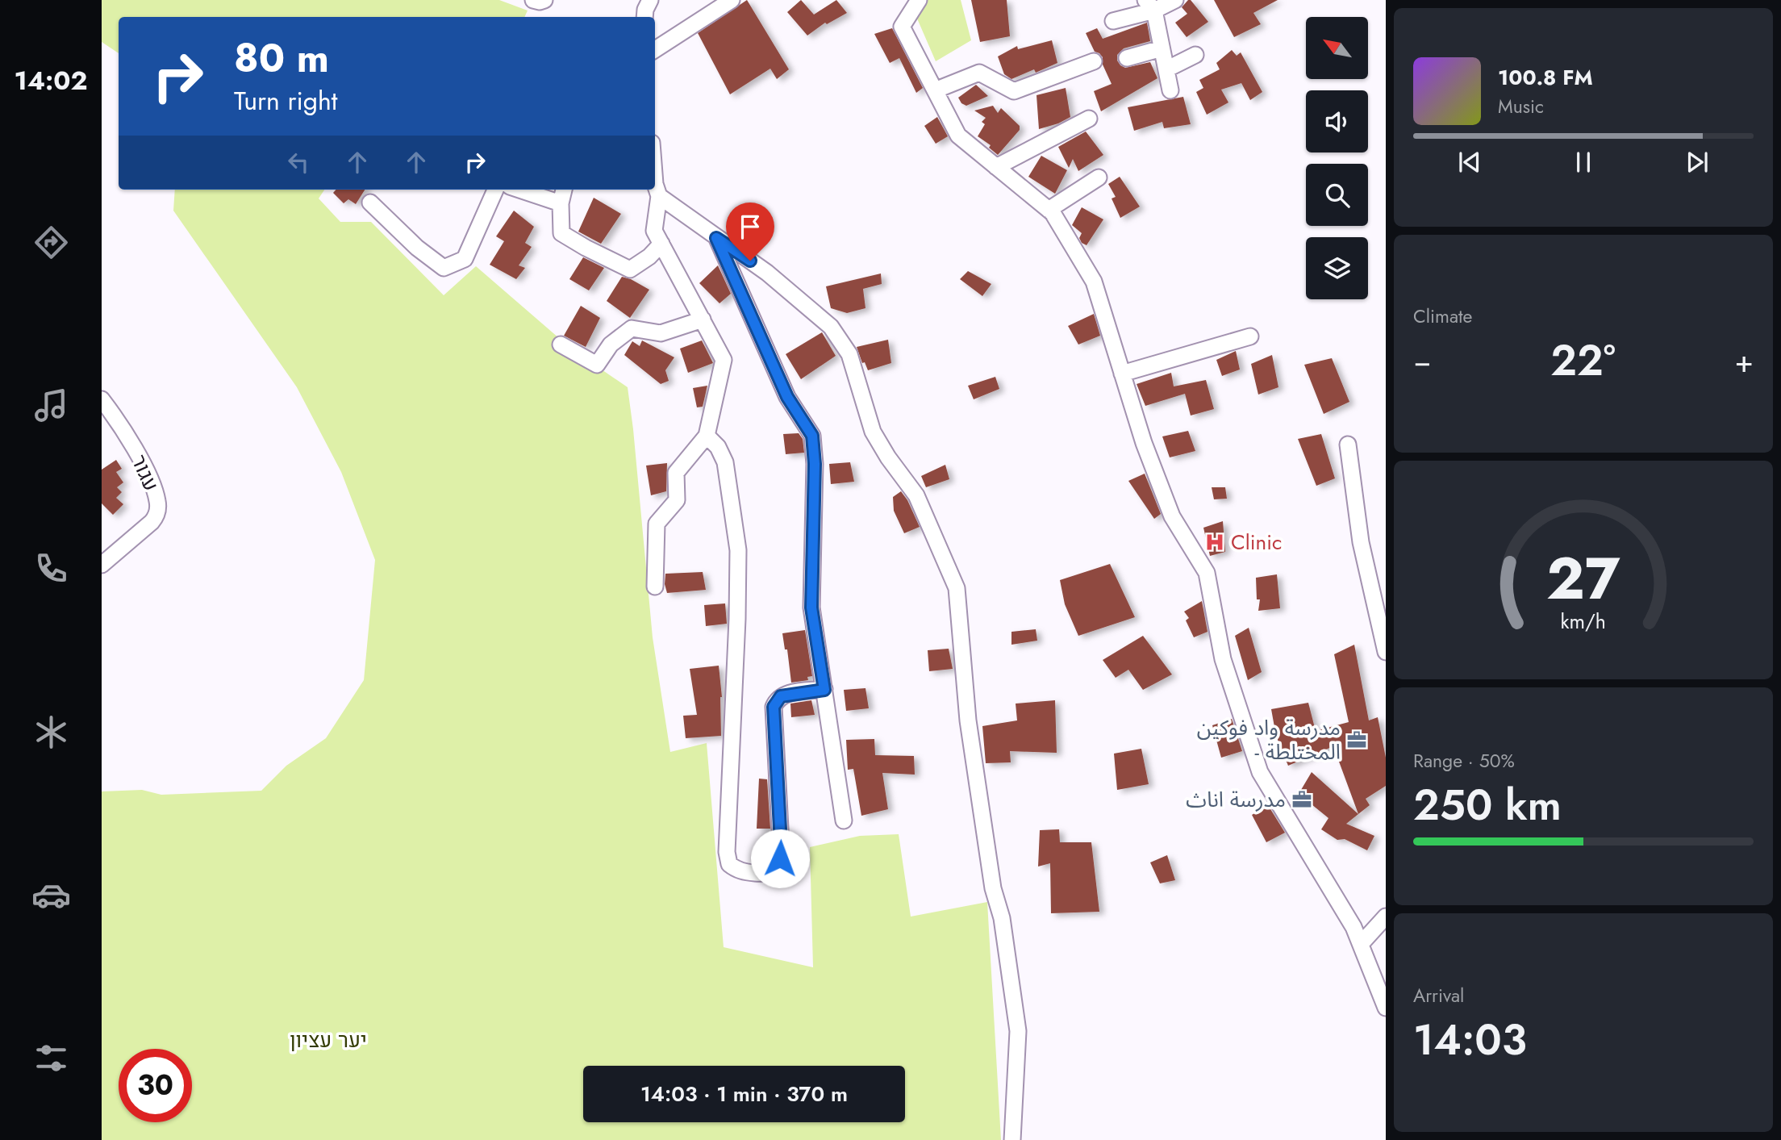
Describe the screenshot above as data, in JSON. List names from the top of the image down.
{
  "streets": {
    "street": ["עגור"]
  },
  "parks": ["יער עציון"],
  "places": {
    "hospital": ["Clinic"],
    "office": ["مدرسة واد فوكين - المختلطة", "مدرسة اناث"]
  },
  "north": "top left",
  "page": {
    "tabs": "14:02",
    "turn": ["80 m", "Turn right"],
    "song": ["100.8 FM", "Music"],
    "tile": [
      "Climate",
      ["Range · 50%", "250 km"],
      ["Arrival", "14:03"]
    ],
    "heat": ["−", "22°", "+"],
    "limit": "30",
    "trip": "14:03 · 1 min · 370 m",
    "gauge": ["27", "km/h"]
  }
}
